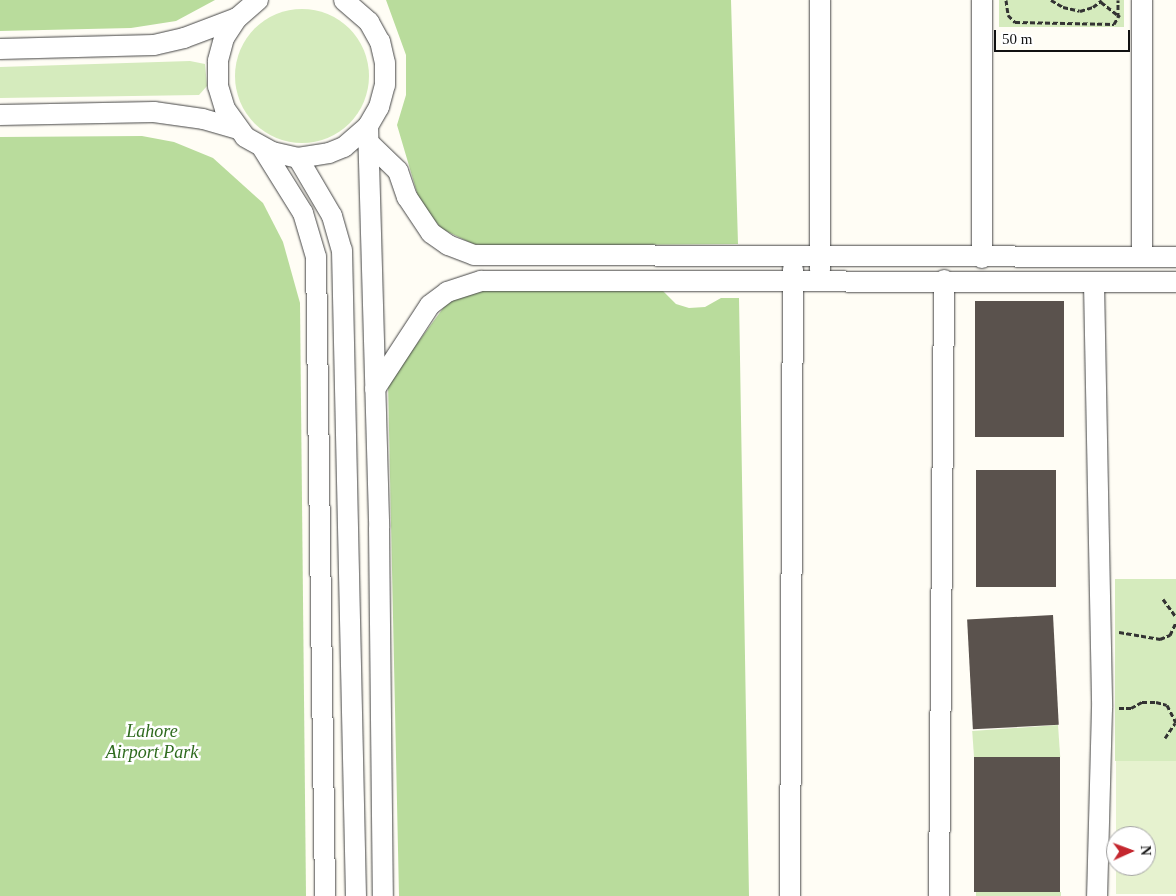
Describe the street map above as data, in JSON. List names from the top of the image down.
{
  "parks": ["Lahore Airport Park"],
  "scale_bar": "50 m",
  "north": "right"
}
